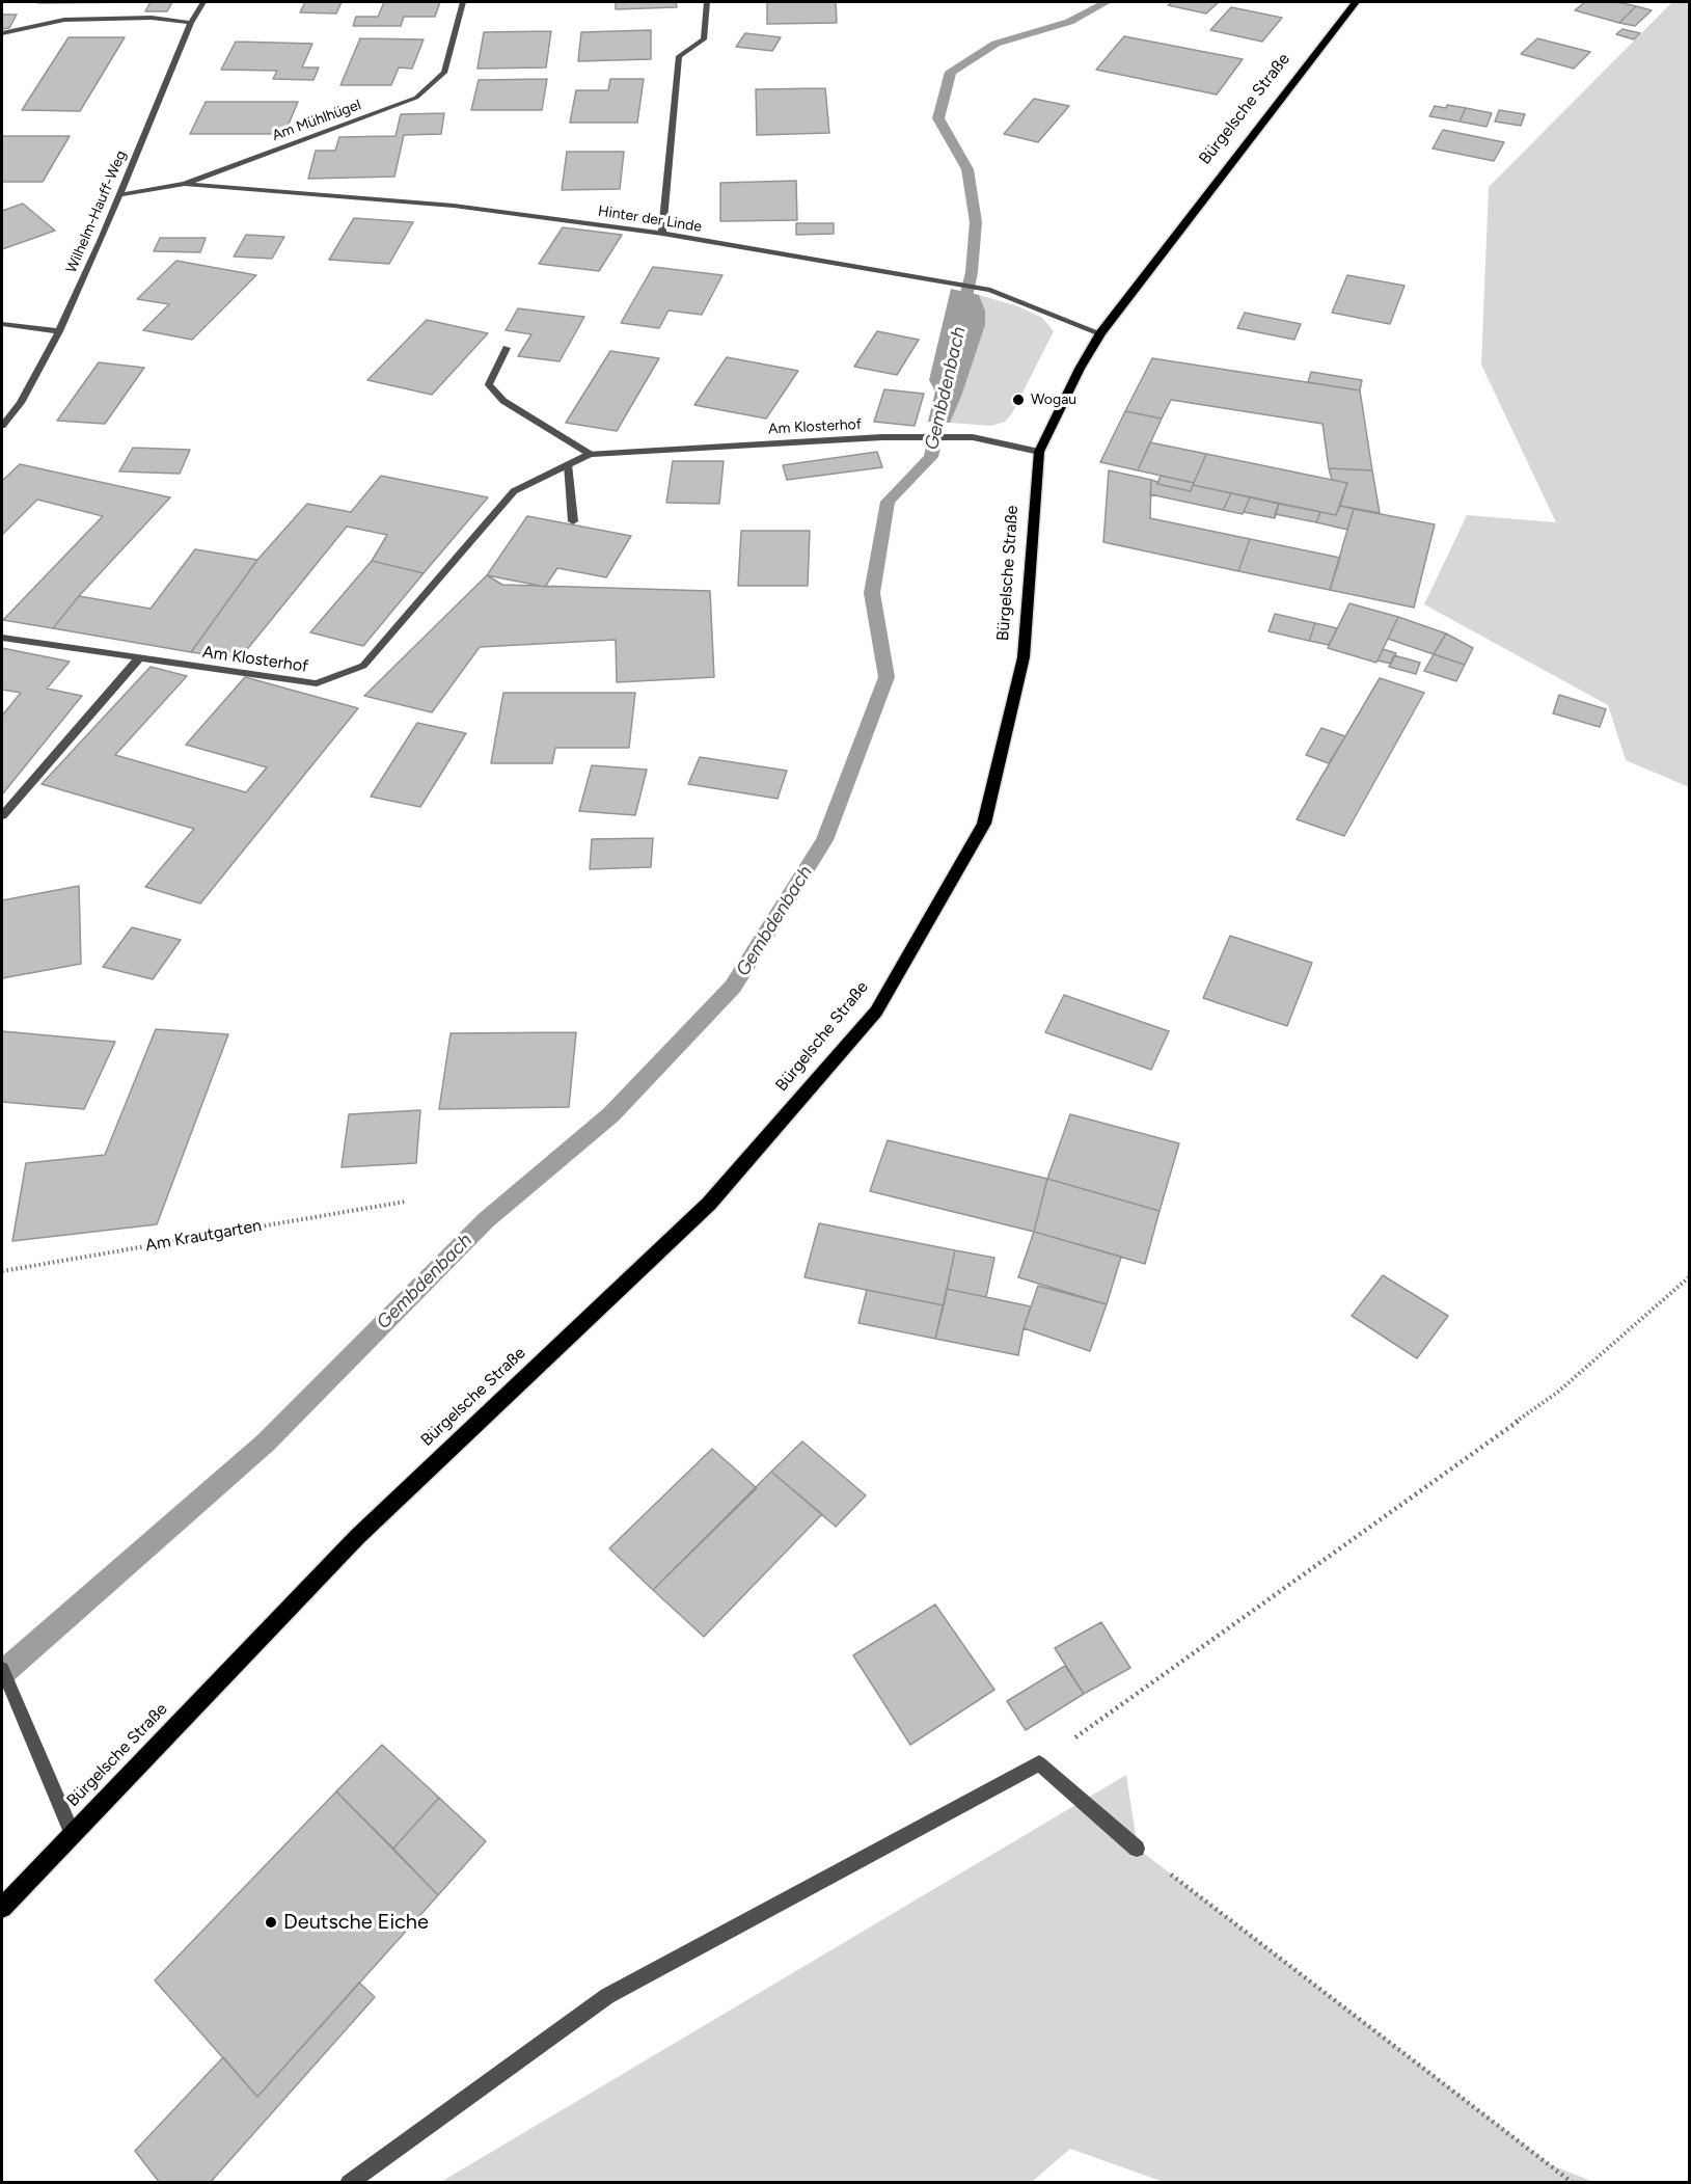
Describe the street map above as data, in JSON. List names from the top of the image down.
{
  "streets": {
    "main road": ["Bürgelsche Straße"],
    "street": [
      "Am Mühlhügel",
      "Wilhelm-Hauff-Weg",
      "Hinter der Linde",
      "Am Klosterhof"
    ],
    "path": ["Am Krautgarten"]
  },
  "crossings": [
    ["Bürgelsche Straße", "Hinter der Linde"],
    ["Bürgelsche Straße", "Am Klosterhof"],
    ["Am Mühlhügel", "Wilhelm-Hauff-Weg"],
    ["Am Mühlhügel", "Hinter der Linde"]
  ],
  "water": ["Gembdenbach"],
  "places": ["Wogau", "Deutsche Eiche"]
}
